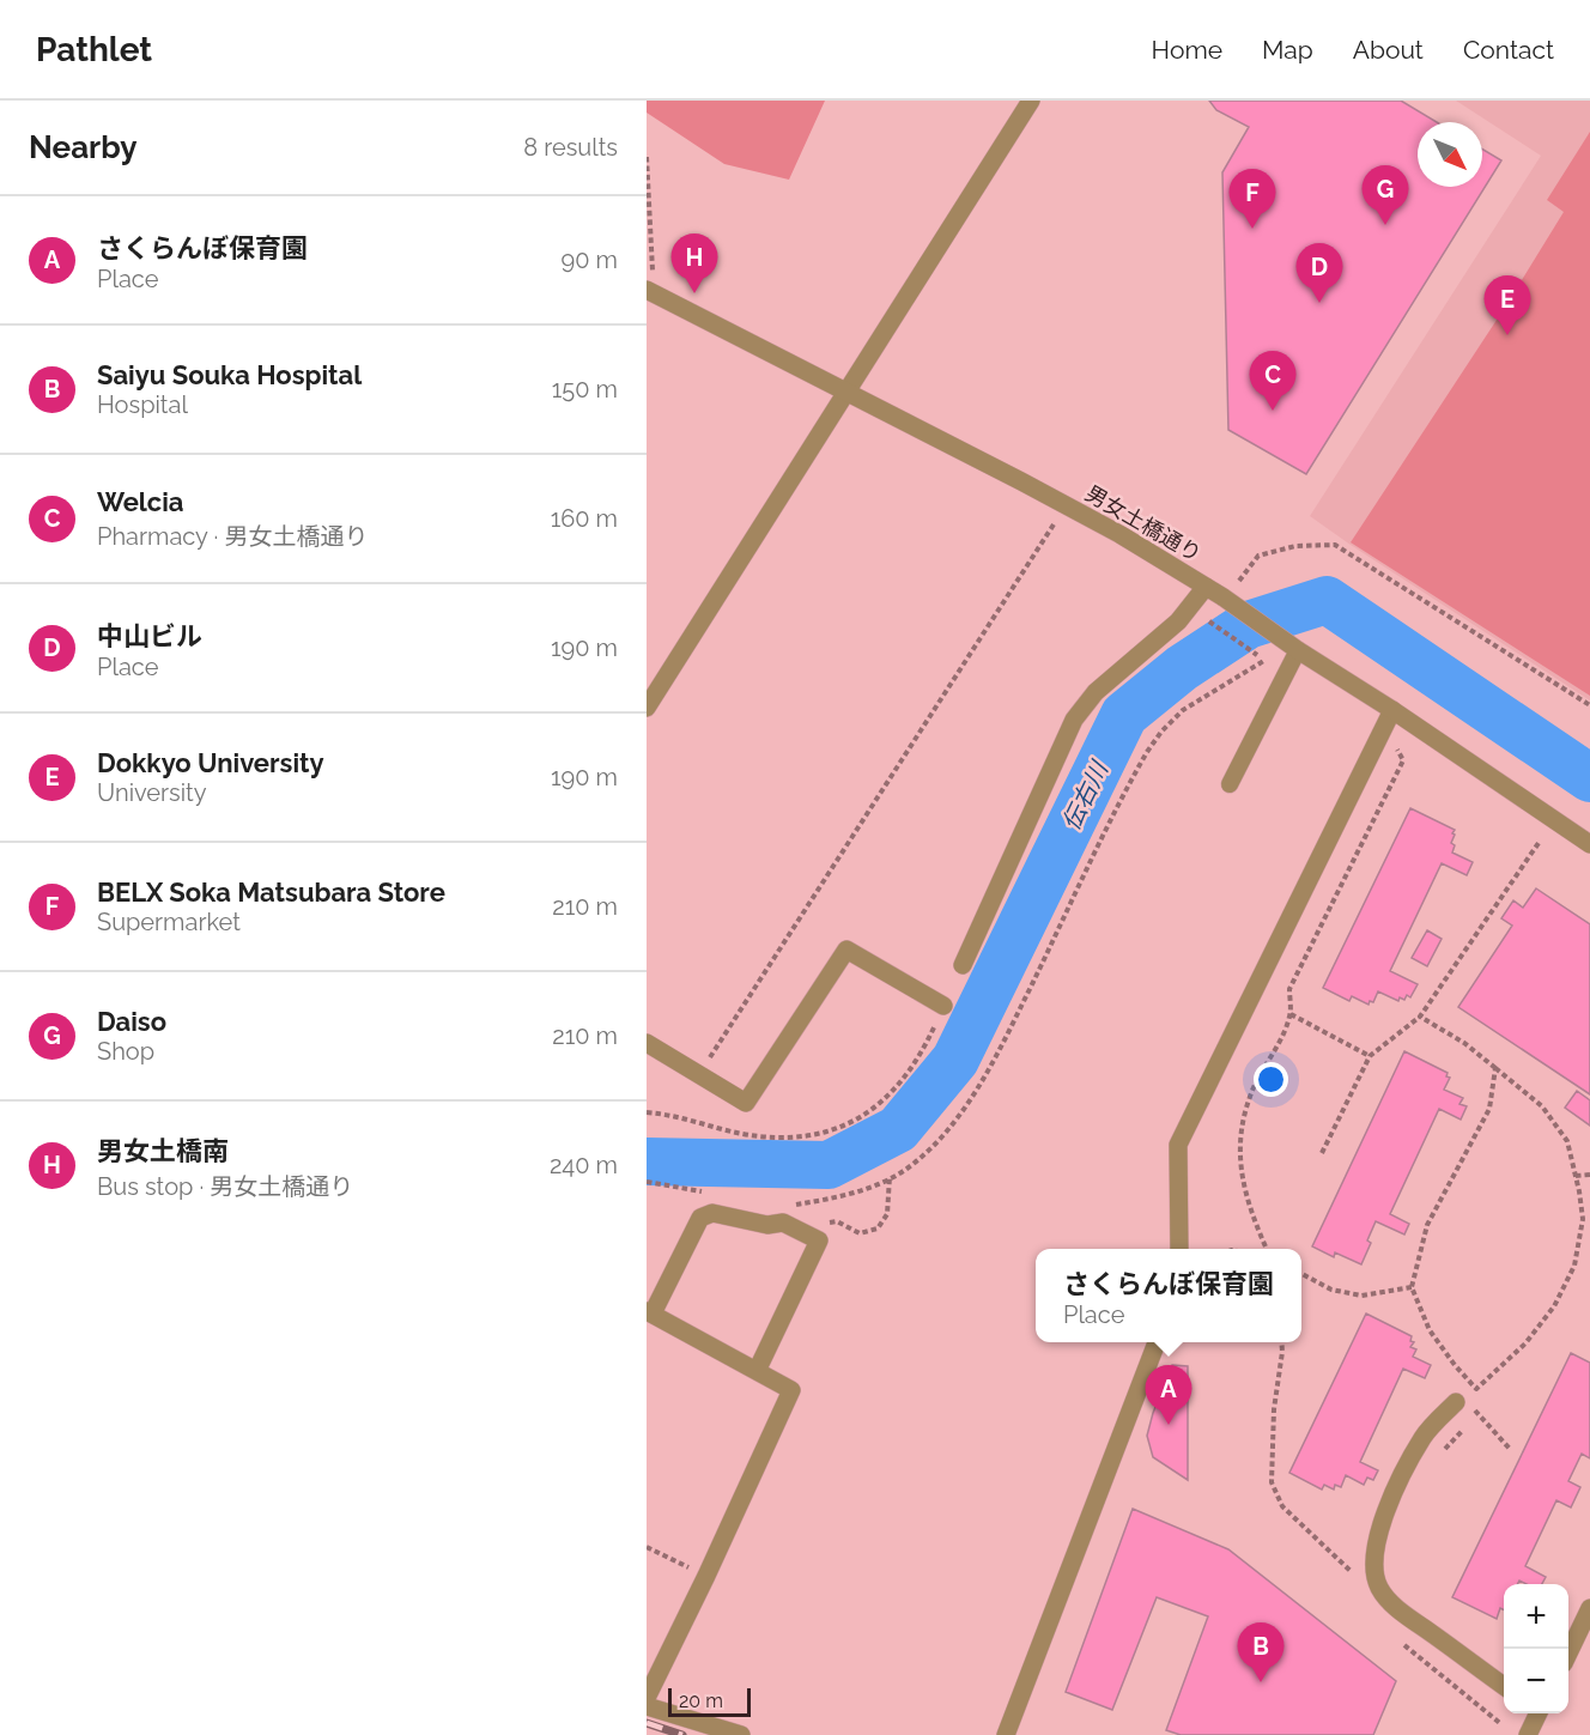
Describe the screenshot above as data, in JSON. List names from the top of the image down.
{
  "streets": {
    "street": ["男女土橋通り"]
  },
  "water": ["伝右川"],
  "scale_bar": "20 m",
  "north": "bottom right",
  "page": {
    "header": "Pathlet",
    "nav": [
      "Home",
      "Map",
      "About",
      "Contact"
    ],
    "heading": ["Nearby", "8 results"],
    "pins": [
      "G",
      "F",
      "H",
      "D",
      "E",
      "C",
      "A",
      "B"
    ],
    "list": [
      {
        "mark": "A",
        "name": "さくらんぼ保育園",
        "note": "Place",
        "value": "90 m"
      },
      {
        "mark": "B",
        "name": "Saiyu Souka Hospital",
        "note": "Hospital",
        "value": "150 m"
      },
      {
        "mark": "C",
        "name": "Welcia",
        "note": "Pharmacy · 男女土橋通り",
        "value": "160 m"
      },
      {
        "mark": "D",
        "name": "中山ビル",
        "note": "Place",
        "value": "190 m"
      },
      {
        "mark": "E",
        "name": "Dokkyo University",
        "note": "University",
        "value": "190 m"
      },
      {
        "mark": "F",
        "name": "BELX Soka Matsubara Store",
        "note": "Supermarket",
        "value": "210 m"
      },
      {
        "mark": "G",
        "name": "Daiso",
        "note": "Shop",
        "value": "210 m"
      },
      {
        "mark": "H",
        "name": "男女土橋南",
        "note": "Bus stop · 男女土橋通り",
        "value": "240 m"
      }
    ],
    "popup": ["さくらんぼ保育園", "Place"],
    "map_buttons": ["+", "−"],
    "scale": "20 m"
  }
}
